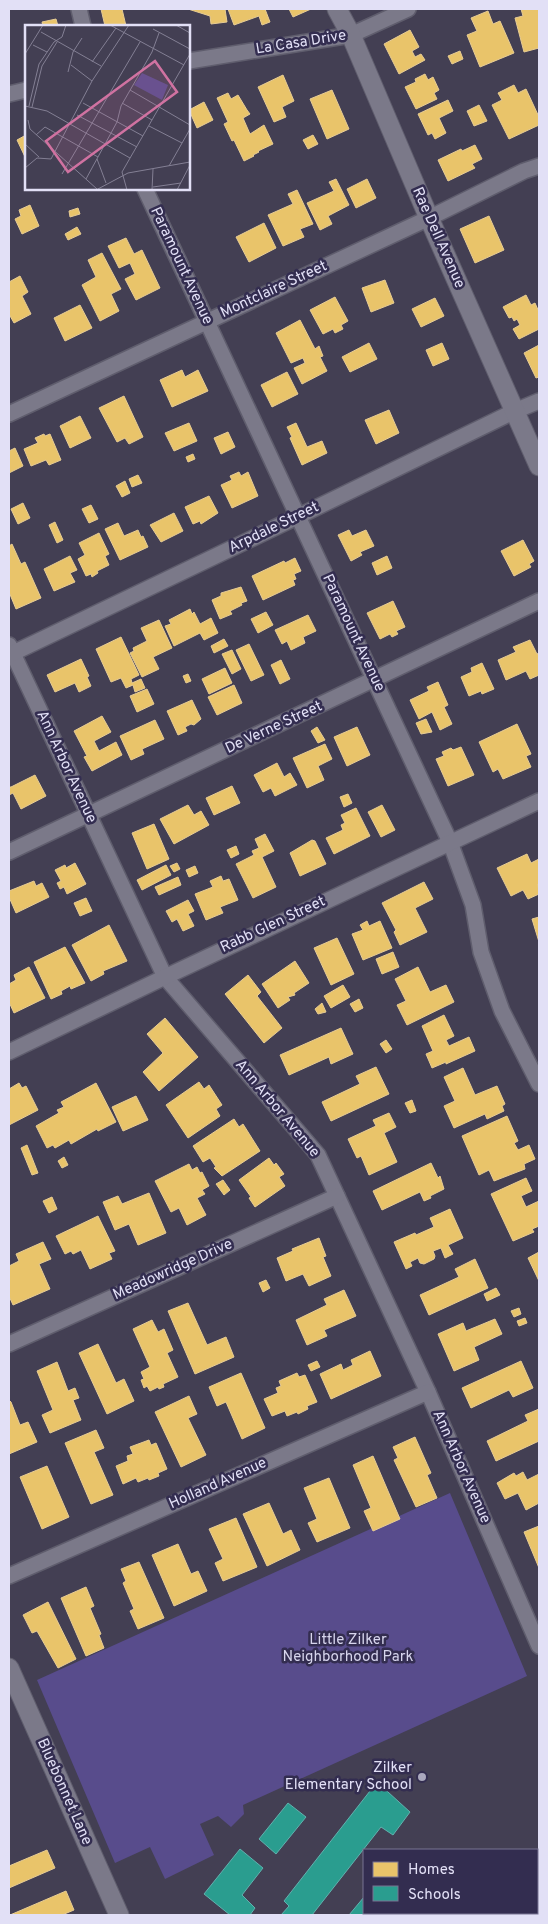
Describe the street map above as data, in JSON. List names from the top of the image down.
{
  "streets": {
    "street": [
      "La Casa Drive",
      "Rae Dell Avenue",
      "Paramount Avenue",
      "Montclaire Street",
      "Arpdale Street",
      "De Verne Street",
      "Ann Arbor Avenue",
      "Rabb Glen Street",
      "Meadowridge Drive",
      "Holland Avenue",
      "Bluebonnet Lane"
    ]
  },
  "crossings": [
    ["La Casa Drive", "Rae Dell Avenue"],
    ["Rae Dell Avenue", "Montclaire Street"],
    ["Rae Dell Avenue", "Arpdale Street"],
    ["Paramount Avenue", "Montclaire Street"],
    ["Paramount Avenue", "Arpdale Street"],
    ["Paramount Avenue", "De Verne Street"],
    ["Paramount Avenue", "Rabb Glen Street"],
    ["Arpdale Street", "Ann Arbor Avenue"],
    ["De Verne Street", "Ann Arbor Avenue"],
    ["Ann Arbor Avenue", "Rabb Glen Street"],
    ["Ann Arbor Avenue", "Meadowridge Drive"],
    ["Ann Arbor Avenue", "Holland Avenue"]
  ],
  "parks": ["Little Zilker Neighborhood Park"],
  "places": ["Zilker Elementary School"],
  "legend": ["Homes", "Schools"]
}
